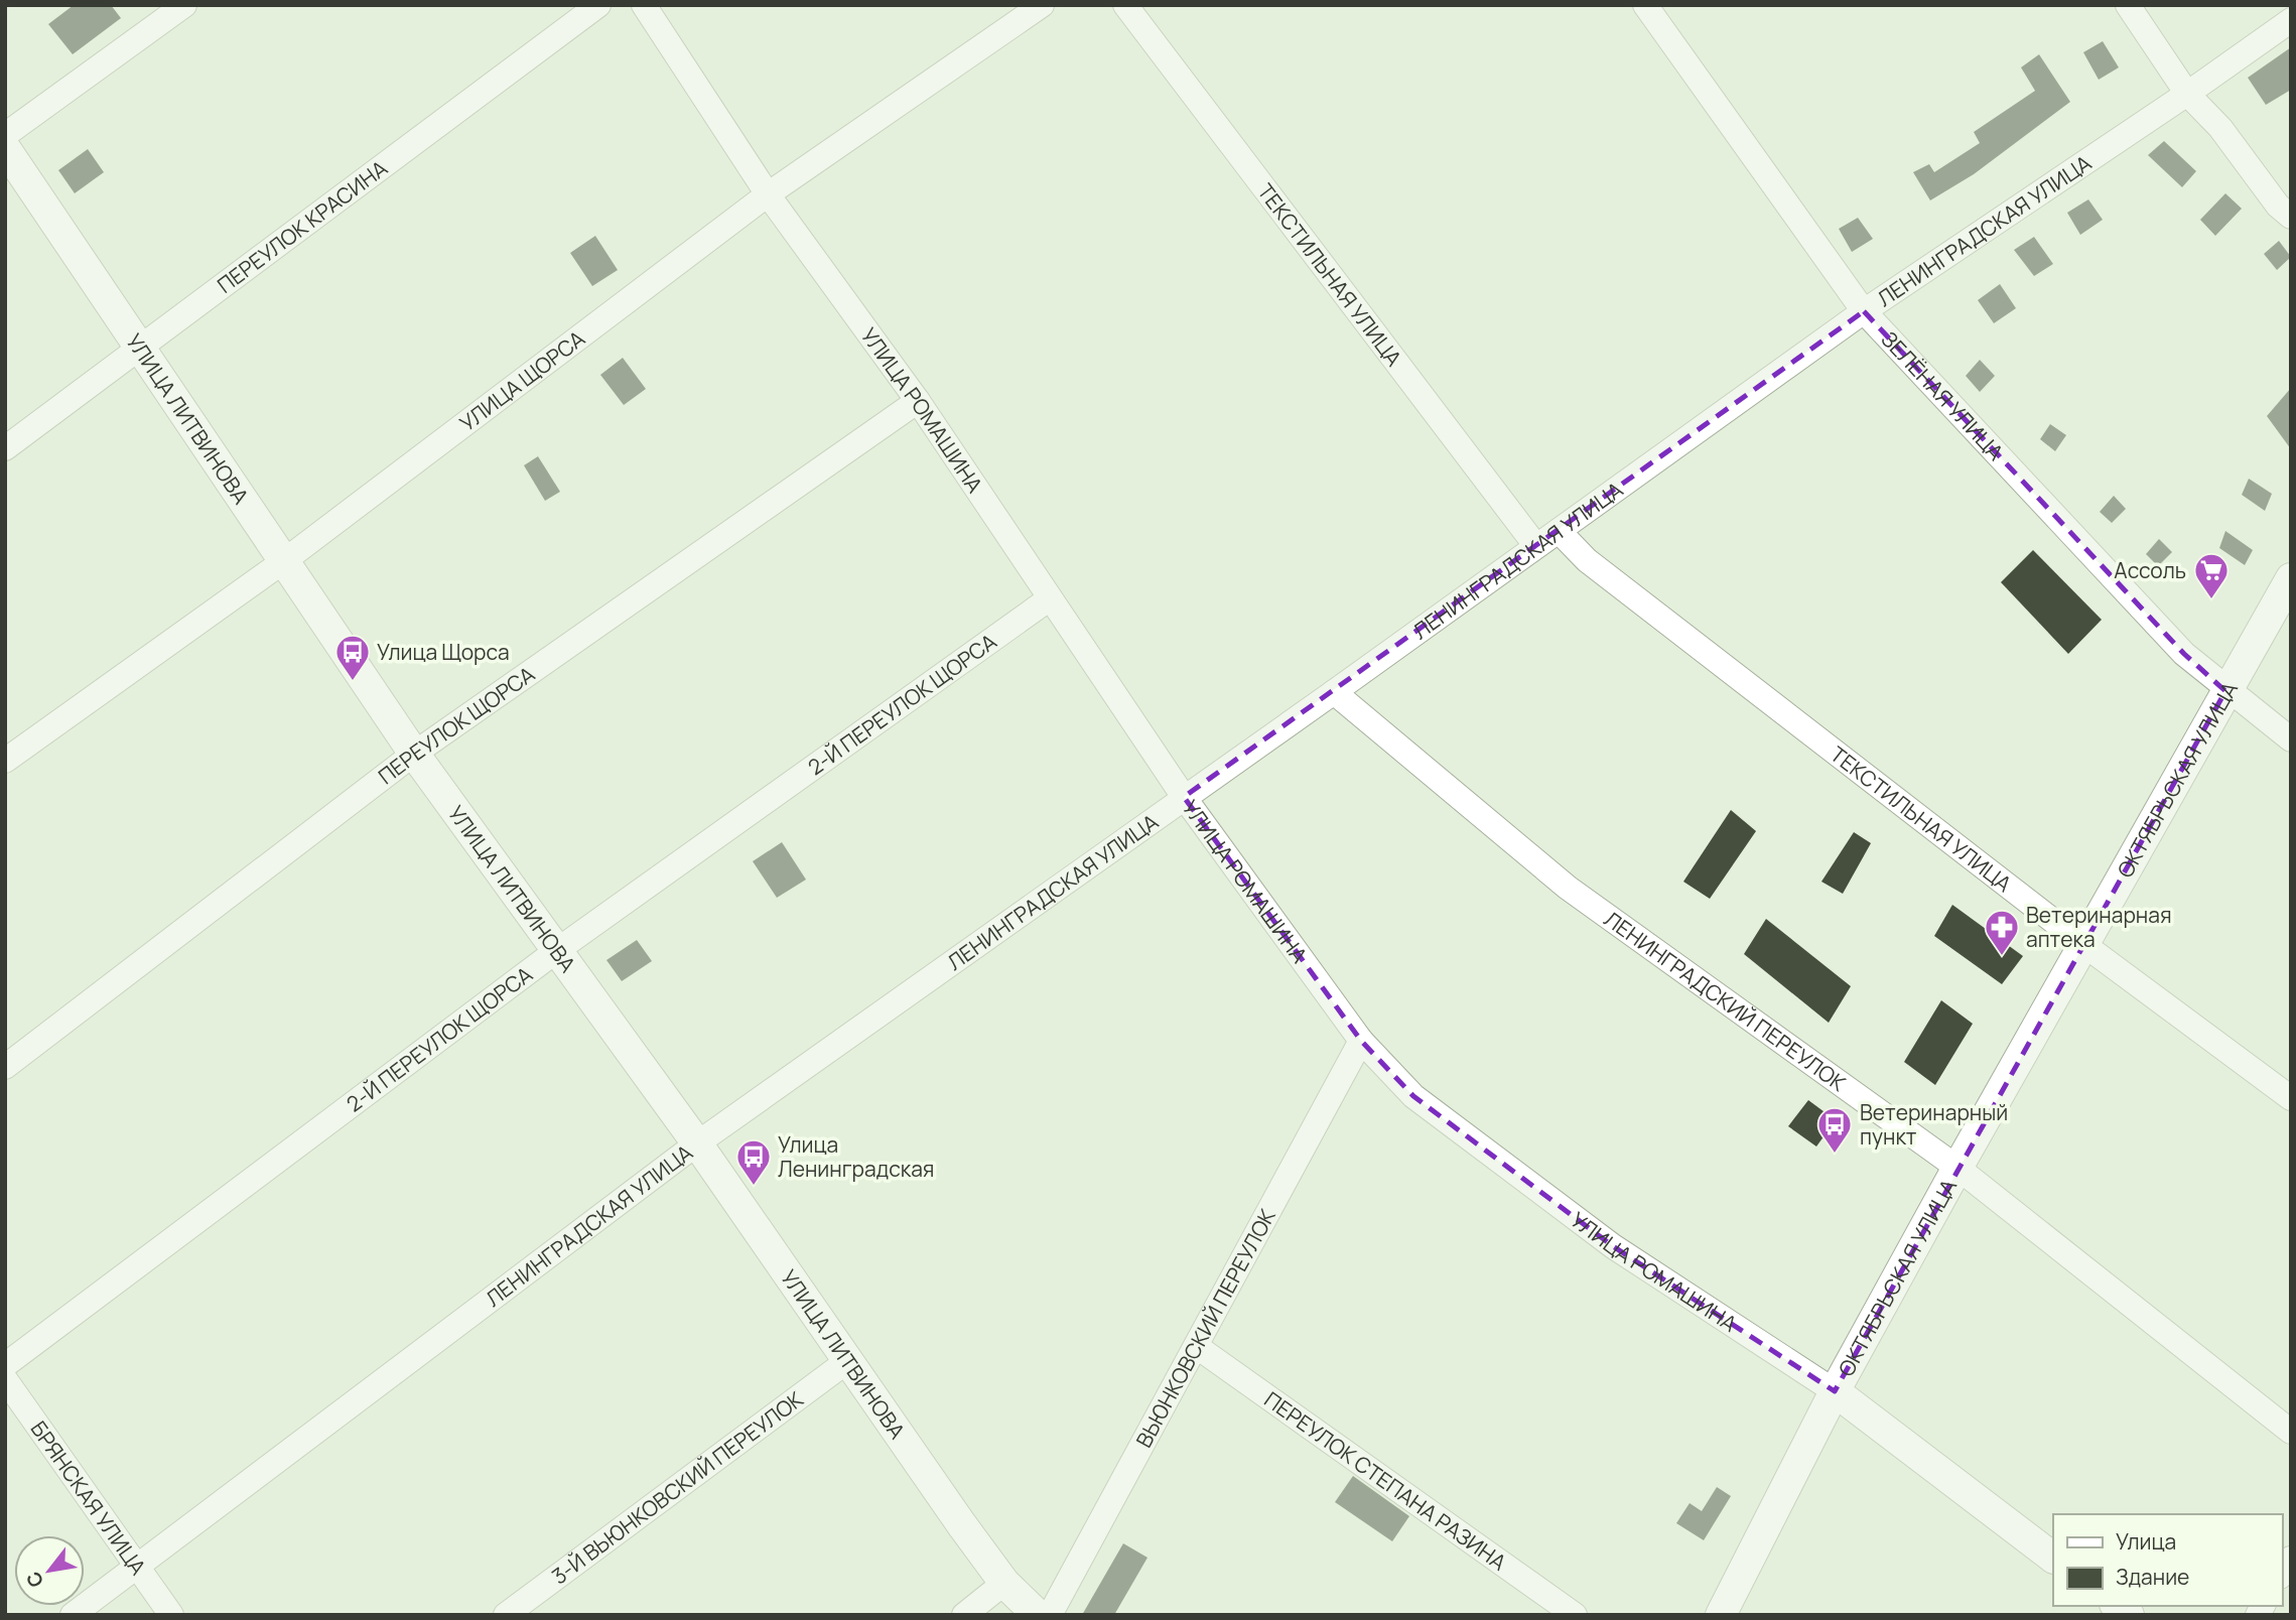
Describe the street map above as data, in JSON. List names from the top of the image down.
{
  "streets": {
    "main road": ["УЛИЦА РОМАШИНА", "УЛИЦА ЛИТВИНОВА", "ОКТЯБРЬСКАЯ УЛИЦА"],
    "street": [
      "ПЕРЕУЛОК КРАСИНА",
      "ЛЕНИНГРАДСКАЯ УЛИЦА",
      "ТЕКСТИЛЬНАЯ УЛИЦА",
      "УЛИЦА ЩОРСА",
      "ЗЕЛЁНАЯ УЛИЦА",
      "2-Й ПЕРЕУЛОК ЩОРСА",
      "ПЕРЕУЛОК ЩОРСА",
      "ЛЕНИНГРАДСКИЙ ПЕРЕУЛОК",
      "ВЬЮНКОВСКИЙ ПЕРЕУЛОК",
      "ПЕРЕУЛОК СТЕПАНА РАЗИНА",
      "3-Й ВЬЮНКОВСКИЙ ПЕРЕУЛОК",
      "БРЯНСКАЯ УЛИЦА"
    ]
  },
  "crossings": [
    ["ПЕРЕУЛОК КРАСИНА", "УЛИЦА ЛИТВИНОВА"],
    ["ЛЕНИНГРАДСКАЯ УЛИЦА", "ТЕКСТИЛЬНАЯ УЛИЦА"],
    ["ЛЕНИНГРАДСКАЯ УЛИЦА", "ЗЕЛЁНАЯ УЛИЦА"],
    ["ЛЕНИНГРАДСКАЯ УЛИЦА", "УЛИЦА РОМАШИНА"],
    ["ЛЕНИНГРАДСКАЯ УЛИЦА", "УЛИЦА ЛИТВИНОВА"],
    ["ЛЕНИНГРАДСКАЯ УЛИЦА", "ЛЕНИНГРАДСКИЙ ПЕРЕУЛОК"],
    ["ЛЕНИНГРАДСКАЯ УЛИЦА", "БРЯНСКАЯ УЛИЦА"],
    ["ТЕКСТИЛЬНАЯ УЛИЦА", "ОКТЯБРЬСКАЯ УЛИЦА"],
    ["УЛИЦА ЩОРСА", "УЛИЦА РОМАШИНА"],
    ["УЛИЦА ЩОРСА", "УЛИЦА ЛИТВИНОВА"],
    ["ЗЕЛЁНАЯ УЛИЦА", "ОКТЯБРЬСКАЯ УЛИЦА"],
    ["УЛИЦА РОМАШИНА", "2-Й ПЕРЕУЛОК ЩОРСА"],
    ["УЛИЦА РОМАШИНА", "ПЕРЕУЛОК ЩОРСА"],
    ["УЛИЦА РОМАШИНА", "ОКТЯБРЬСКАЯ УЛИЦА"],
    ["УЛИЦА РОМАШИНА", "ВЬЮНКОВСКИЙ ПЕРЕУЛОК"],
    ["УЛИЦА ЛИТВИНОВА", "2-Й ПЕРЕУЛОК ЩОРСА"],
    ["УЛИЦА ЛИТВИНОВА", "ПЕРЕУЛОК ЩОРСА"],
    ["УЛИЦА ЛИТВИНОВА", "3-Й ВЬЮНКОВСКИЙ ПЕРЕУЛОК"],
    ["ОКТЯБРЬСКАЯ УЛИЦА", "ЛЕНИНГРАДСКИЙ ПЕРЕУЛОК"],
    ["ВЬЮНКОВСКИЙ ПЕРЕУЛОК", "ПЕРЕУЛОК СТЕПАНА РАЗИНА"]
  ],
  "places": {
    "supermarket": ["Ассоль"],
    "bus stop": ["Улица Щорса", "Ветеринарный пункт", "Улица Ленинградская"],
    "pharmacy": ["Ветеринарная аптека"]
  },
  "legend": ["Улица", "Здание"],
  "north": "bottom left"
}
